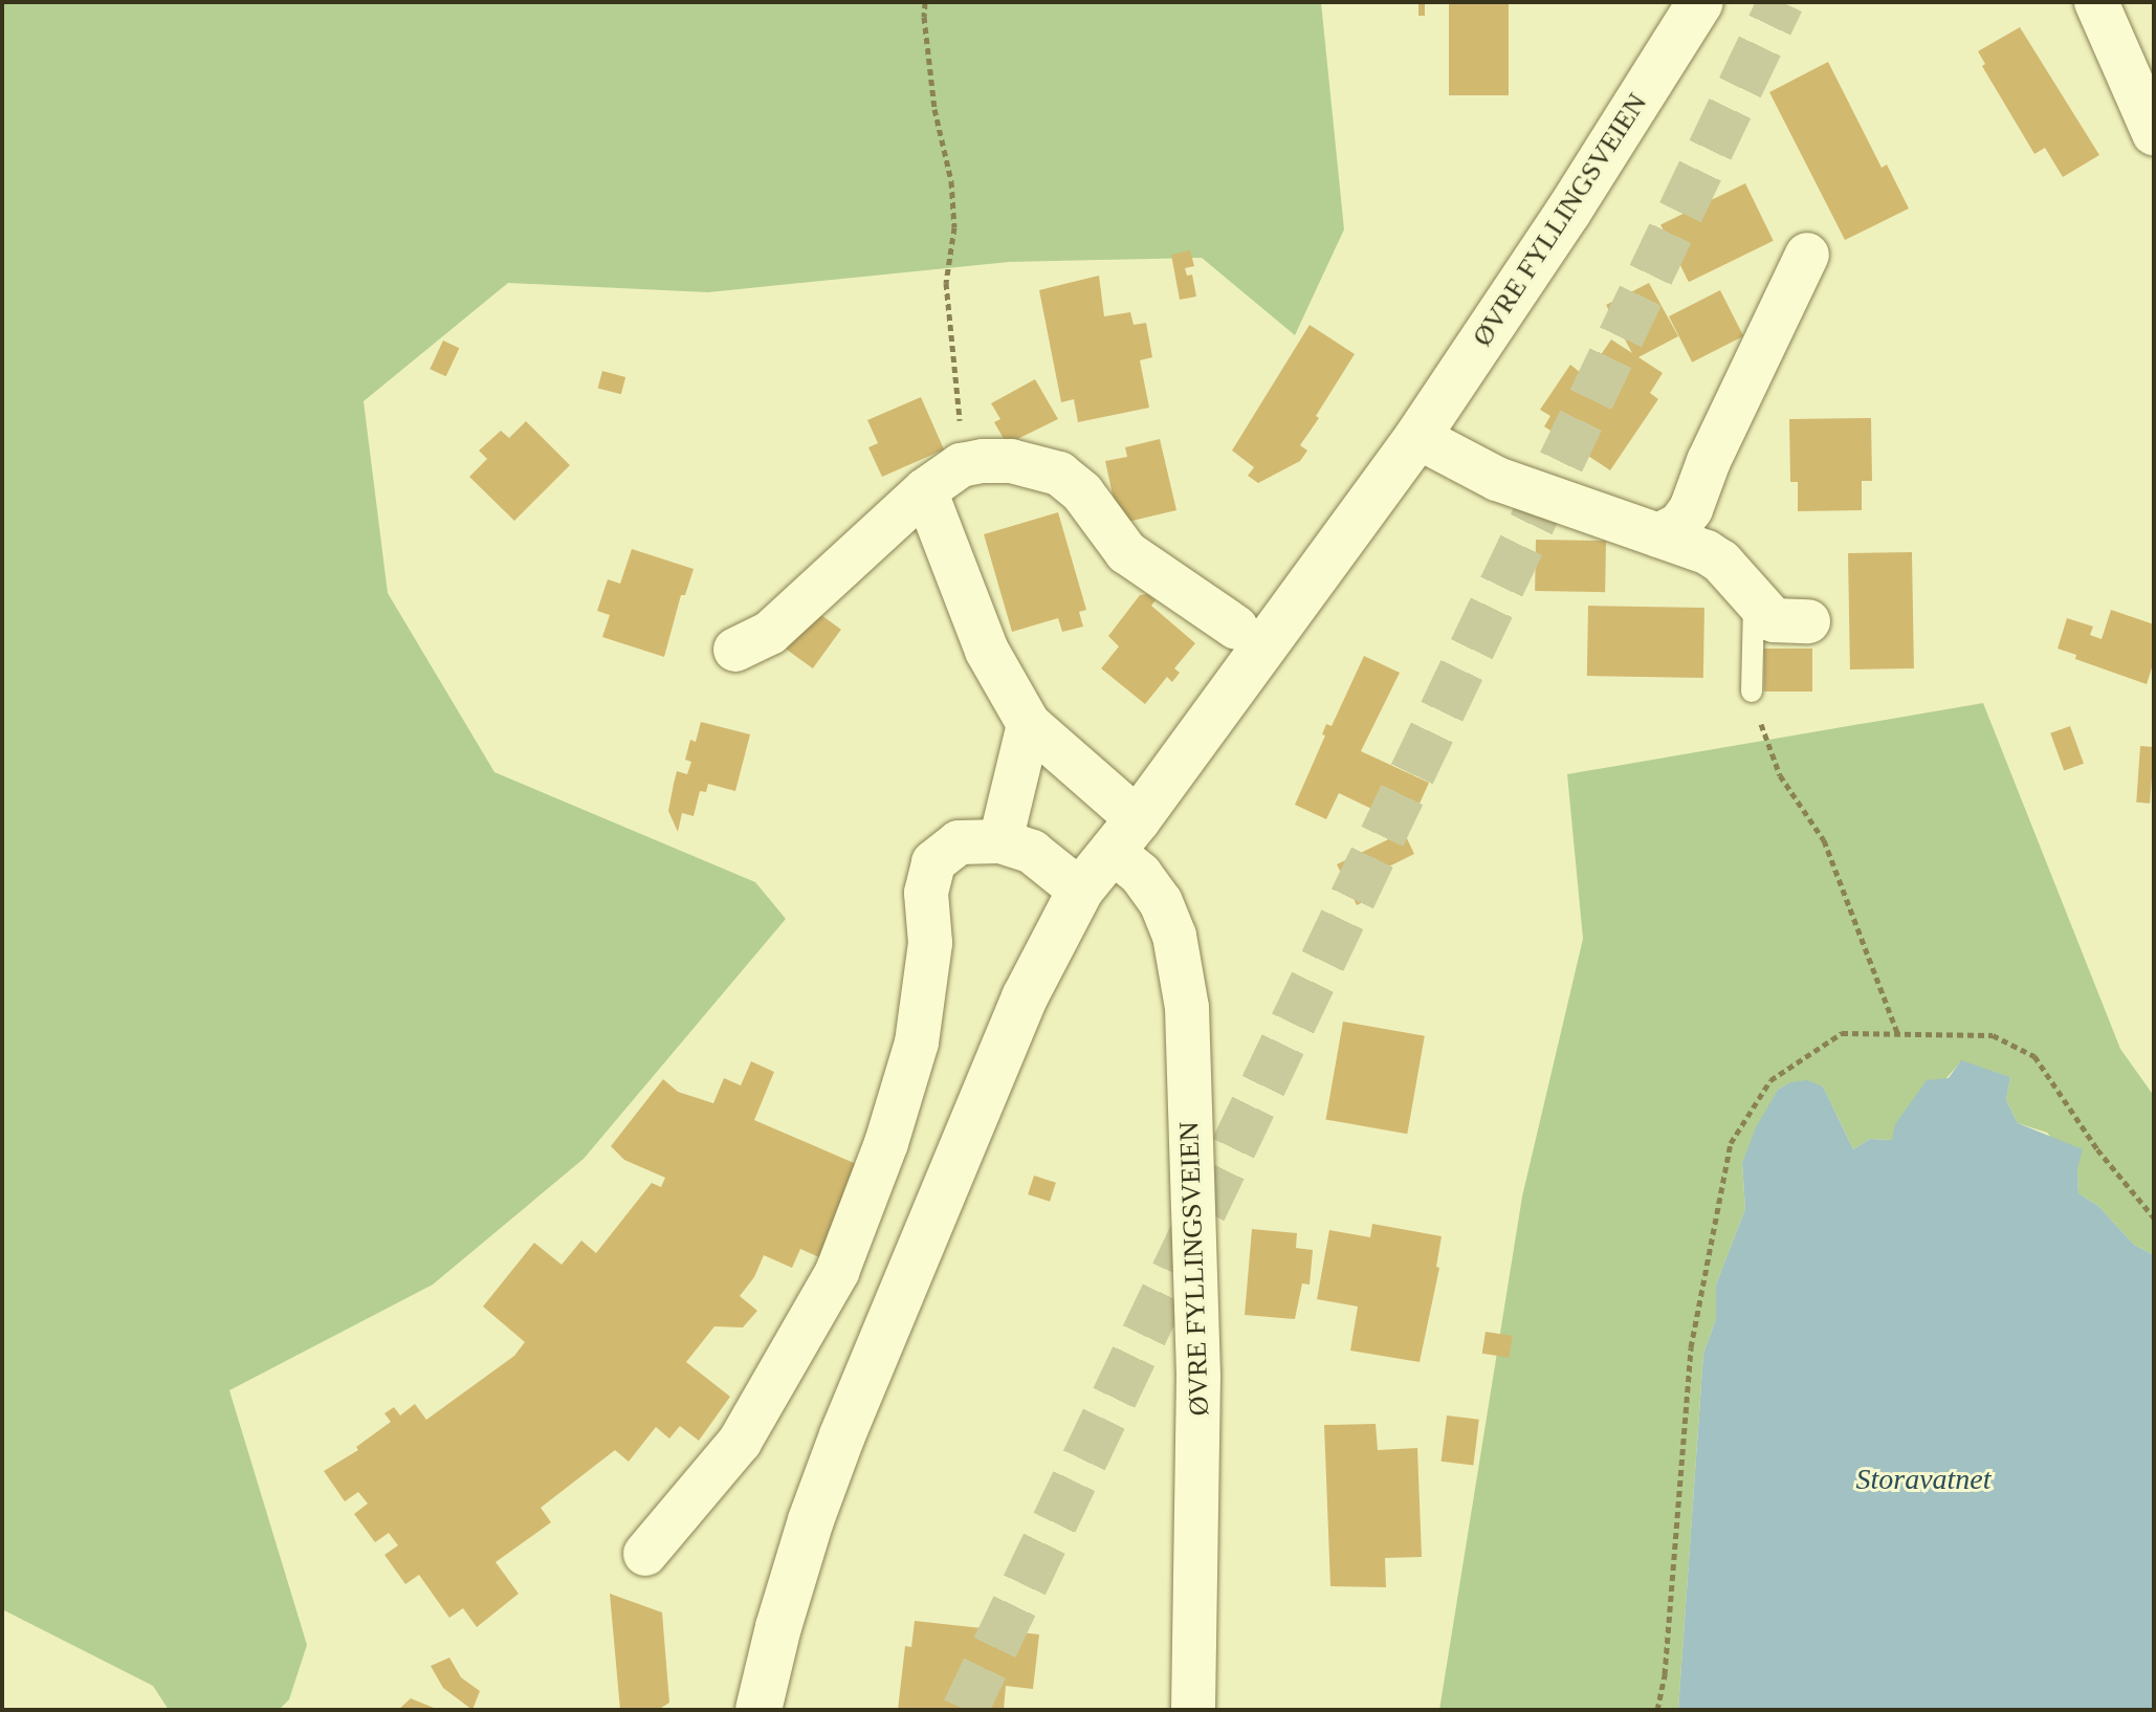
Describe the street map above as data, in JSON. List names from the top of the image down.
{
  "streets": {
    "main road": ["ØVRE FYLLINGSVEIEN"]
  },
  "water": ["Storavatnet"]
}
